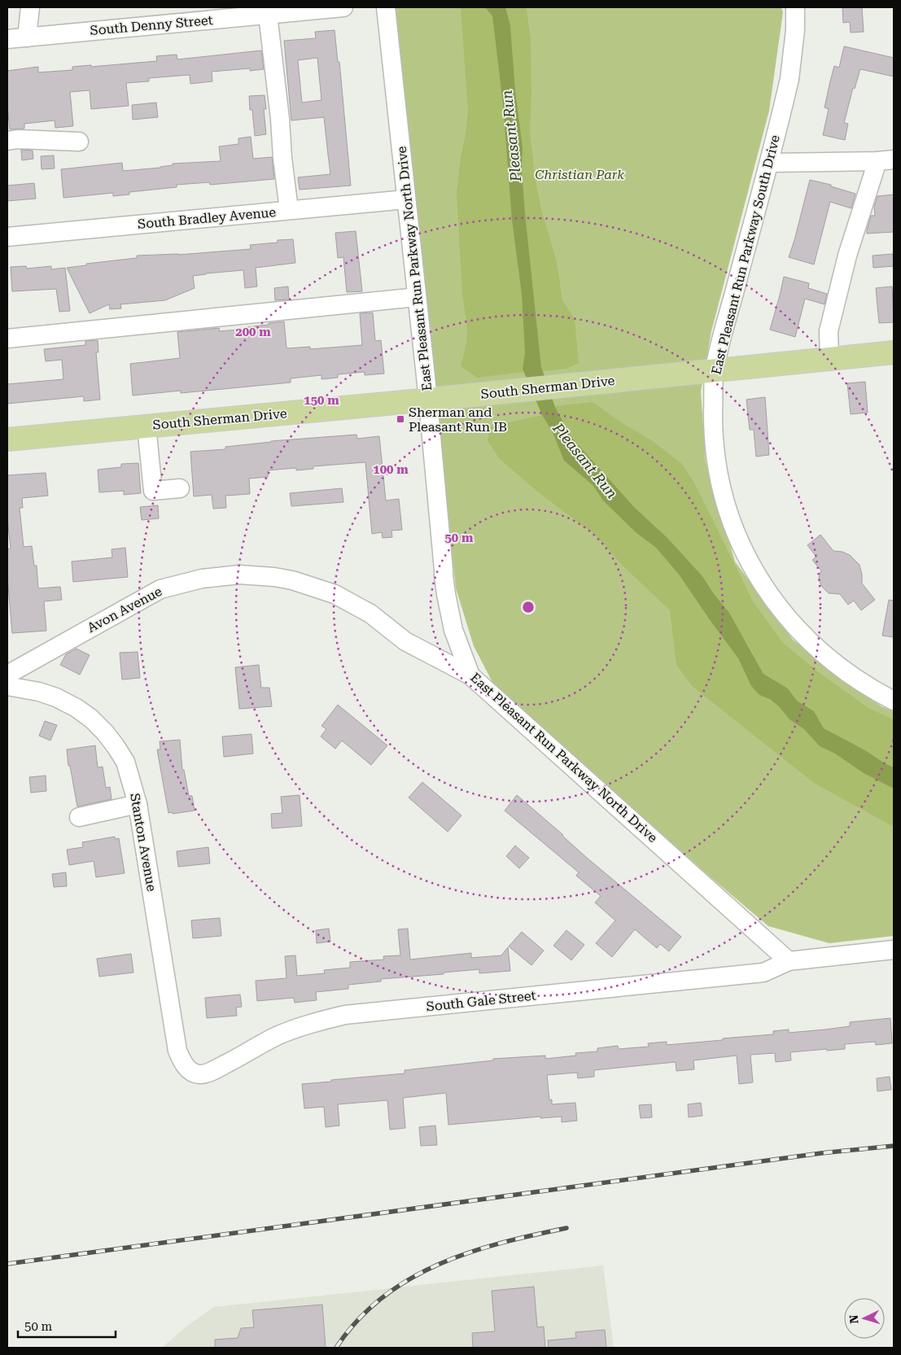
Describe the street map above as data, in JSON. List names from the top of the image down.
{
  "streets": {
    "main road": ["South Sherman Drive"],
    "street": [
      "South Denny Street",
      "South Bradley Avenue",
      "East Pleasant Run Parkway South Drive",
      "East Pleasant Run Parkway North Drive",
      "Avon Avenue",
      "Stanton Avenue",
      "South Gale Street"
    ]
  },
  "crossings": [
    ["South Bradley Avenue", "East Pleasant Run Parkway North Drive"],
    ["East Pleasant Run Parkway South Drive", "South Sherman Drive"],
    ["East Pleasant Run Parkway North Drive", "South Sherman Drive"],
    ["East Pleasant Run Parkway North Drive", "Avon Avenue"],
    ["East Pleasant Run Parkway North Drive", "South Gale Street"],
    ["Stanton Avenue", "South Gale Street"]
  ],
  "water": ["Pleasant Run"],
  "parks": ["Christian Park"],
  "places": {
    "transit": ["Sherman and Pleasant Run IB"]
  },
  "scale_bar": "50 m",
  "north": "left",
  "rings": [
    "200 m",
    "150 m",
    "100 m",
    "50 m"
  ]
}
